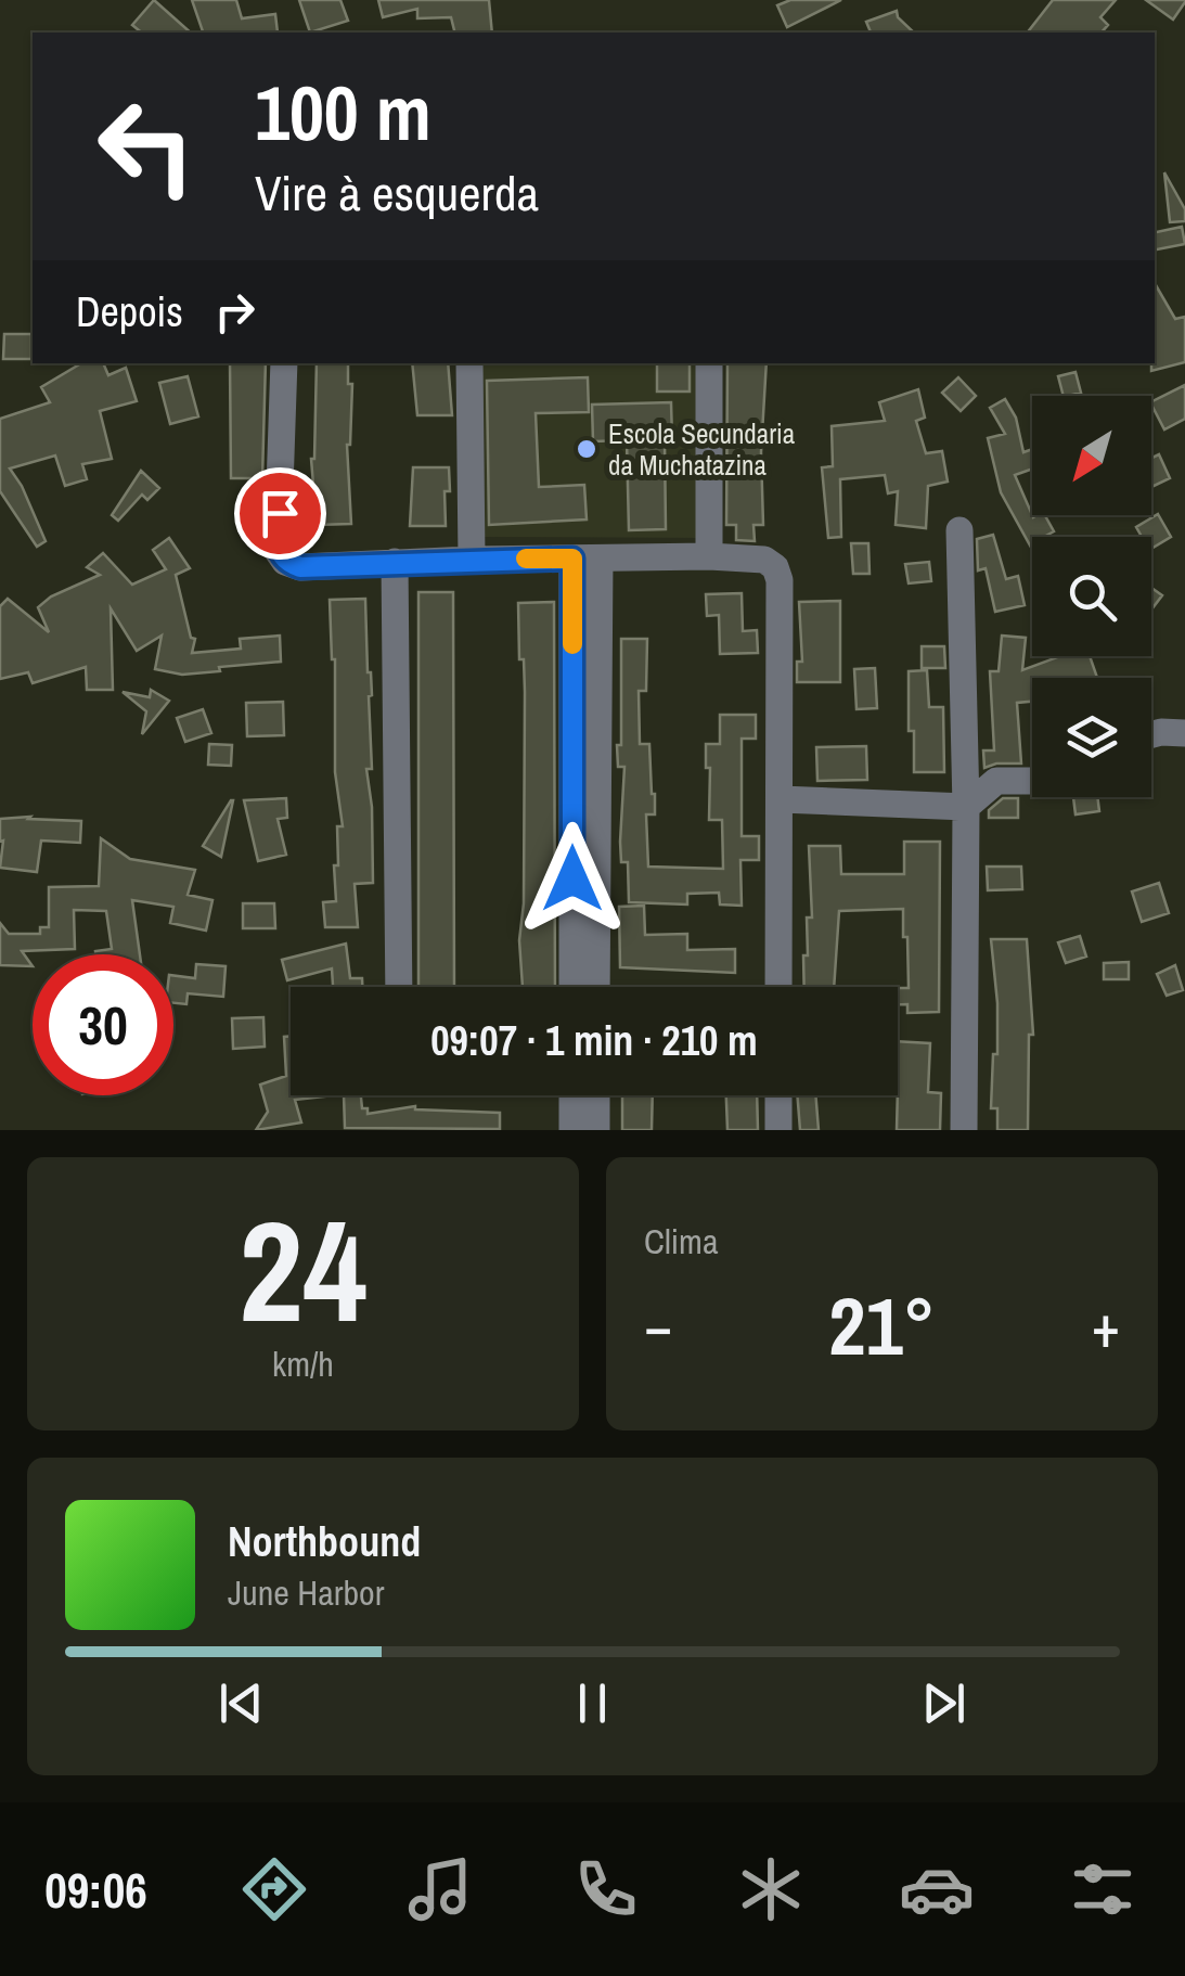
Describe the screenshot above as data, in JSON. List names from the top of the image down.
{
  "places": ["Escola Secundaria da Muchatazina"],
  "north": "bottom left",
  "page": {
    "turn": ["100 m", "Vire à esquerda"],
    "then": "Depois",
    "limit": "30",
    "trip": "09:07 · 1 min · 210 m",
    "tile": [
      ["24", "km/h"],
      "Clima"
    ],
    "heat": ["−", "21°", "+"],
    "song": ["Northbound", "June Harbor"],
    "tabs": "09:06"
  }
}
